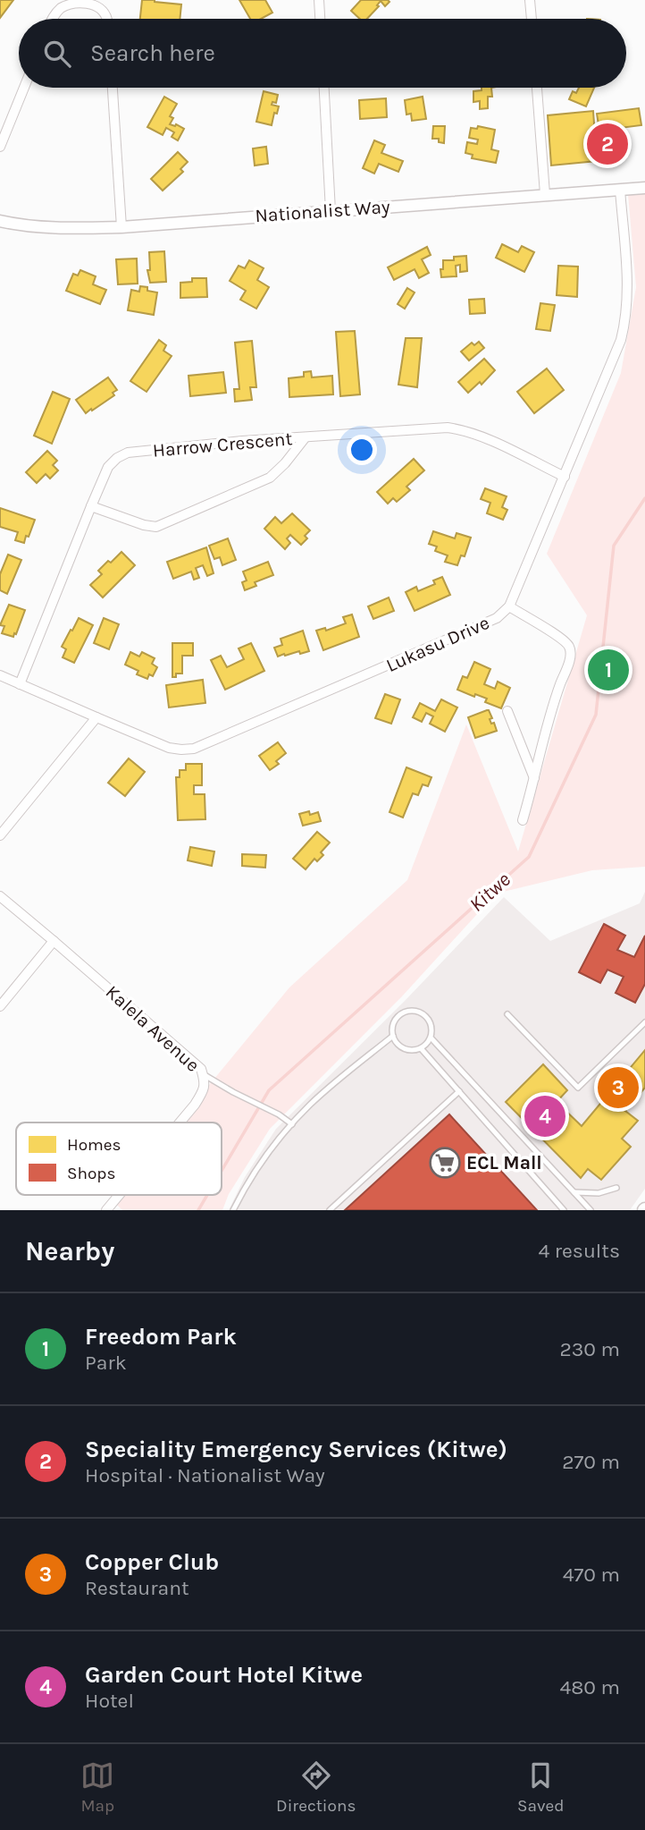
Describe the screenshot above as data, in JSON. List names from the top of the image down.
{
  "streets": {
    "street": [
      "Nationalist Way",
      "Harrow Crescent",
      "Lukasu Drive",
      "Kalela Avenue"
    ]
  },
  "crossings": [
    ["Nationalist Way", "Lukasu Drive"],
    ["Harrow Crescent", "Lukasu Drive"]
  ],
  "water": ["Kitwe"],
  "places": {
    "supermarket": ["ECL Mall"]
  },
  "legend": ["Homes", "Shops"],
  "page": {
    "search": "Search here",
    "pins": [
      "2",
      "1",
      "3",
      "4"
    ],
    "heading": ["Nearby", "4 results"],
    "list": [
      {
        "mark": "1",
        "name": "Freedom Park",
        "note": "Park",
        "value": "230 m"
      },
      {
        "mark": "2",
        "name": "Speciality Emergency Services (Kitwe)",
        "note": "Hospital · Nationalist Way",
        "value": "270 m"
      },
      {
        "mark": "3",
        "name": "Copper Club",
        "note": "Restaurant",
        "value": "470 m"
      },
      {
        "mark": "4",
        "name": "Garden Court Hotel Kitwe",
        "note": "Hotel",
        "value": "480 m"
      }
    ],
    "nav": ["Map", "Directions", "Saved"]
  }
}
